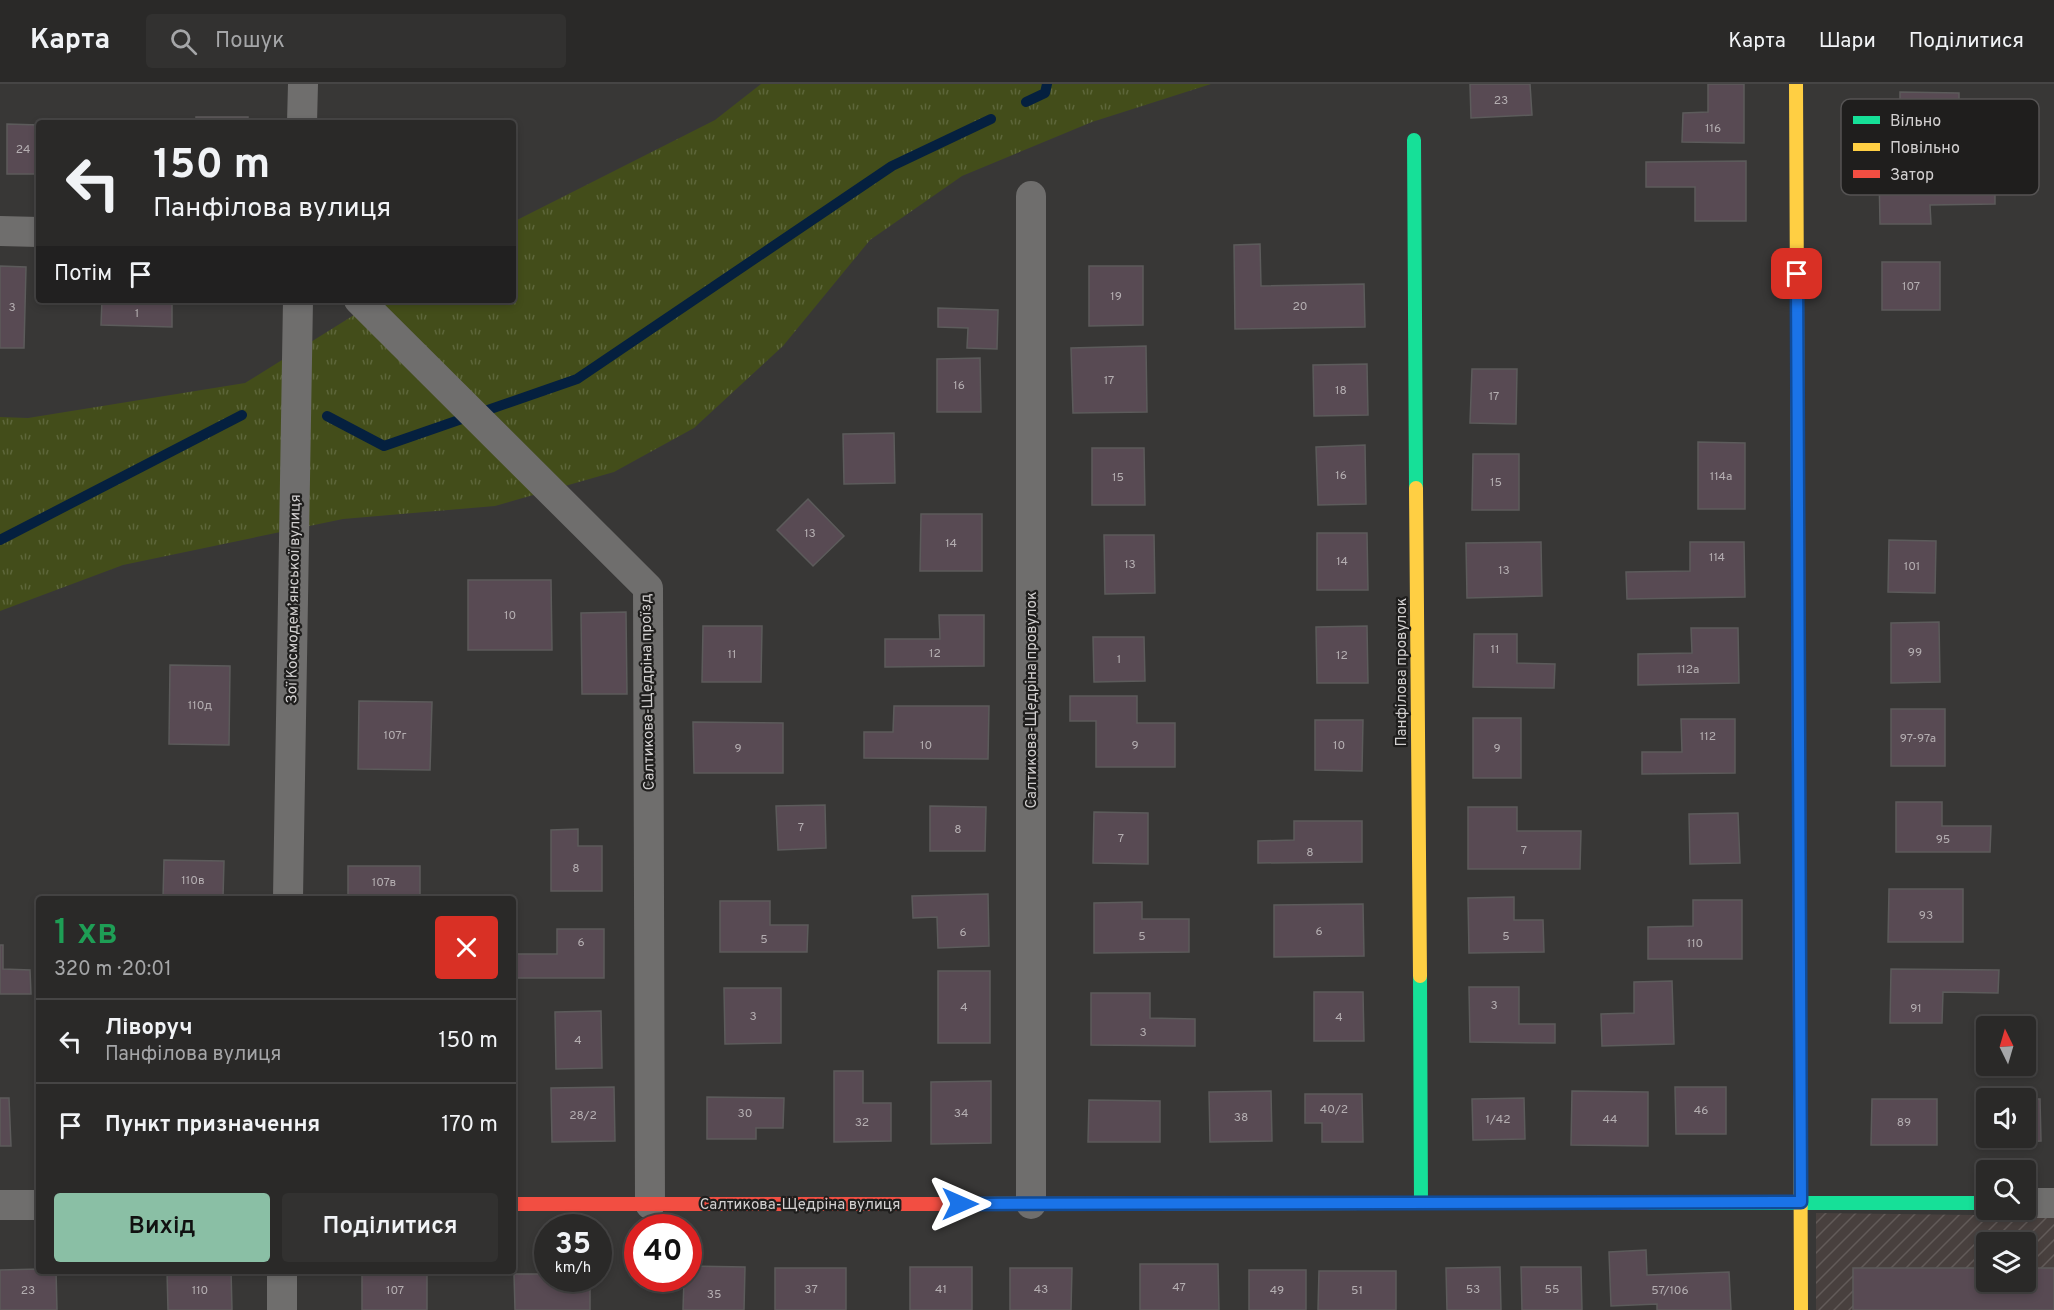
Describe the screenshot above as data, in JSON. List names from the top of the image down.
{
  "streets": {
    "street": [
      "Зої Космодем’янської вулиця",
      "Панфілова провулок",
      "Салтикова-Щедріна проїзд",
      "Салтикова-Щедріна провулок",
      "Салтикова-Щедріна вулиця"
    ]
  },
  "crossings": [
    ["Панфілова провулок", "Салтикова-Щедріна вулиця"],
    ["Салтикова-Щедріна проїзд", "Салтикова-Щедріна вулиця"],
    ["Салтикова-Щедріна провулок", "Салтикова-Щедріна вулиця"]
  ],
  "house_numbers": [
    "23",
    "116",
    "24",
    "107",
    "19",
    "20",
    "3",
    "1",
    "17",
    "16",
    "18",
    "17",
    "16",
    "114а",
    "15",
    "15",
    "13",
    "14",
    "114",
    "14",
    "13",
    "101",
    "13",
    "10",
    "11",
    "99",
    "12",
    "11",
    "12",
    "1",
    "112а",
    "110д",
    "107г",
    "112",
    "97-97а",
    "10",
    "9",
    "10",
    "9",
    "9",
    "7",
    "8",
    "7",
    "95",
    "7",
    "8",
    "8",
    "110в",
    "107в",
    "93",
    "6",
    "6",
    "5",
    "5",
    "5",
    "6",
    "110",
    "3",
    "4",
    "91",
    "3",
    "4",
    "3",
    "4",
    "40/2",
    "46",
    "30",
    "34",
    "28/2",
    "38",
    "1/42",
    "44",
    "32",
    "89",
    "47",
    "37",
    "41",
    "43",
    "53",
    "55",
    "23",
    "110",
    "107",
    "49",
    "51",
    "57/106",
    "35"
  ],
  "legend": ["Вільно", "Повільно", "Затор"],
  "north": "top",
  "page": {
    "header": "Карта",
    "search": "Пошук",
    "nav": ["Карта", "Шари", "Поділитися"],
    "turn": ["150 m", "Панфілова вулиця"],
    "then": "Потім",
    "heading": ["1 хв", "320 m · 20:01"],
    "list": [
      {
        "name": "Ліворуч",
        "note": "Панфілова вулиця",
        "value": "150 m"
      },
      {
        "name": "Пункт призначення",
        "value": "170 m"
      }
    ],
    "buttons": ["Вихід", "Поділитися"],
    "speed": "35 km/h",
    "limit": "40"
  }
}
